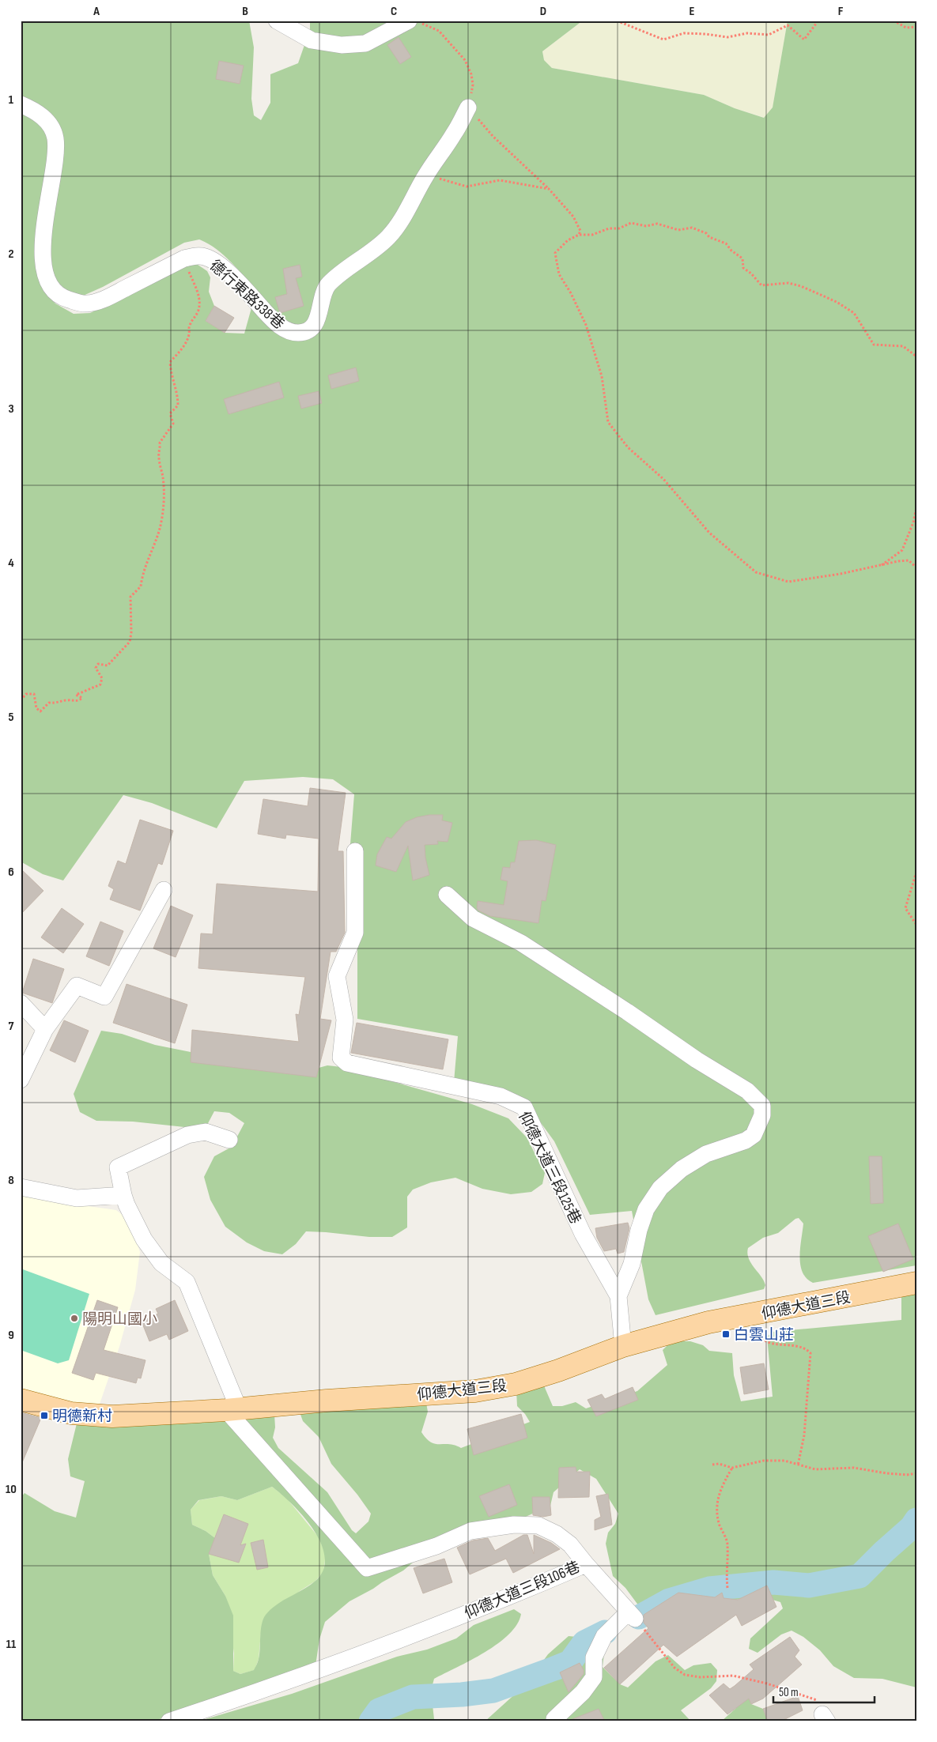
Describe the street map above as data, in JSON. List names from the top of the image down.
{
  "streets": {
    "main road": ["仰德大道三段"],
    "street": ["德行東路338巷", "仰德大道三段125巷", "仰德大道三段106巷"]
  },
  "crossings": [
    ["仰德大道三段125巷", "仰德大道三段"],
    ["仰德大道三段", "仰德大道三段106巷"]
  ],
  "places": {
    "other": ["陽明山國小"],
    "transit": ["白雲山莊", "明德新村"]
  },
  "scale_bar": "50 m",
  "grid": {
    "columns": [
      "A",
      "B",
      "C",
      "D",
      "E",
      "F"
    ],
    "rows": [
      "1",
      "2",
      "3",
      "4",
      "5",
      "6",
      "7",
      "8",
      "9",
      "10",
      "11"
    ]
  }
}
